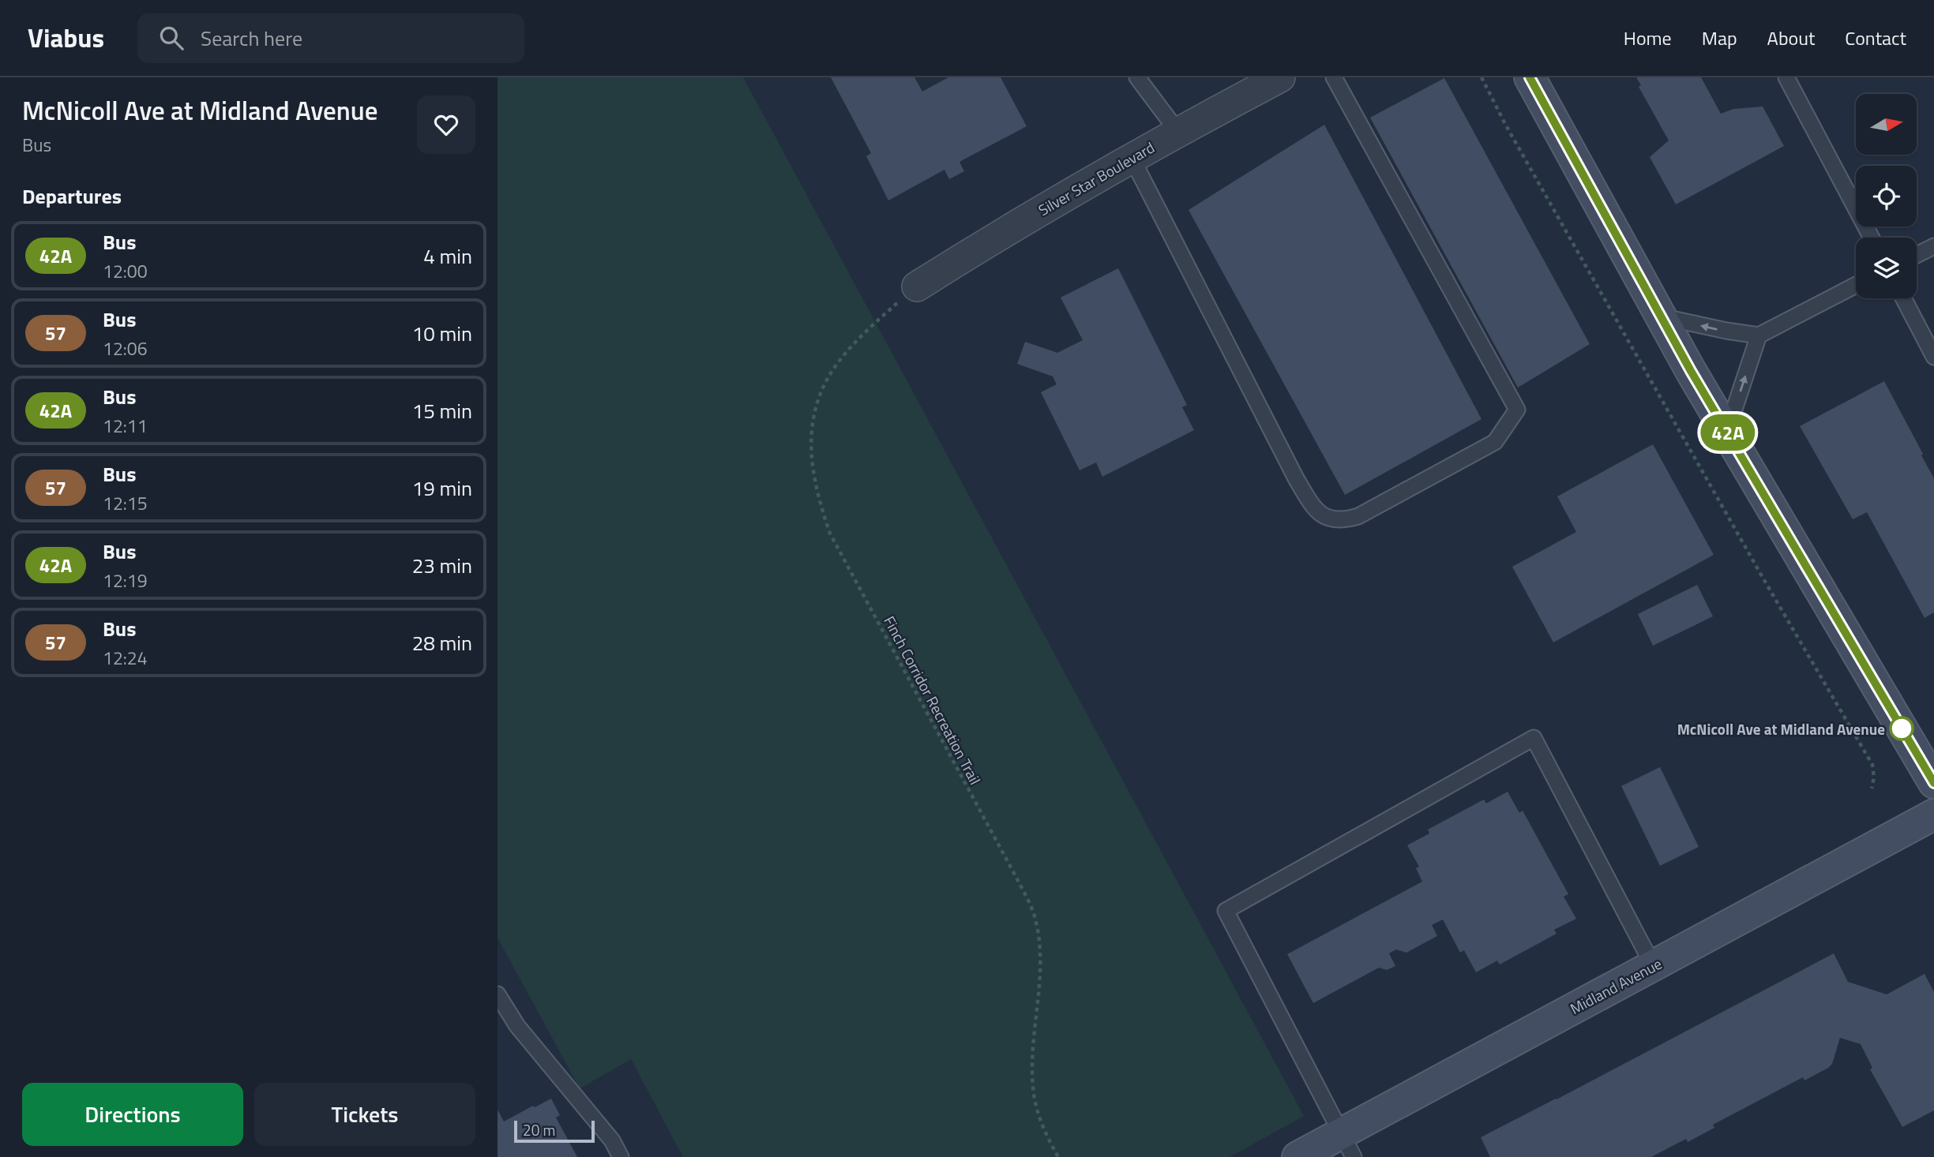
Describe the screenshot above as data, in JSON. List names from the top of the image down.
{
  "streets": {
    "main road": ["Midland Avenue"],
    "street": ["Silver Star Boulevard"],
    "path": ["Finch Corridor Recreation Trail"]
  },
  "crossings": [
    ["Silver Star Boulevard", "Finch Corridor Recreation Trail"]
  ],
  "places": ["McNicoll Ave at Midland Avenue"],
  "lines": ["bus line 42A"],
  "scale_bar": "20 m",
  "north": "right",
  "page": {
    "header": "Viabus",
    "search": "Search here",
    "nav": [
      "Home",
      "Map",
      "About",
      "Contact"
    ],
    "heading": [
      ["McNicoll Ave at Midland Avenue", "Bus"],
      "Departures"
    ],
    "on_map": "42A",
    "list": [
      {
        "mark": "42A",
        "name": "Bus",
        "note": "12:00",
        "value": "4 min"
      },
      {
        "mark": "57",
        "name": "Bus",
        "note": "12:06",
        "value": "10 min"
      },
      {
        "mark": "42A",
        "name": "Bus",
        "note": "12:11",
        "value": "15 min"
      },
      {
        "mark": "57",
        "name": "Bus",
        "note": "12:15",
        "value": "19 min"
      },
      {
        "mark": "42A",
        "name": "Bus",
        "note": "12:19",
        "value": "23 min"
      },
      {
        "mark": "57",
        "name": "Bus",
        "note": "12:24",
        "value": "28 min"
      }
    ],
    "buttons": ["Directions", "Tickets"],
    "scale": "20 m"
  }
}
